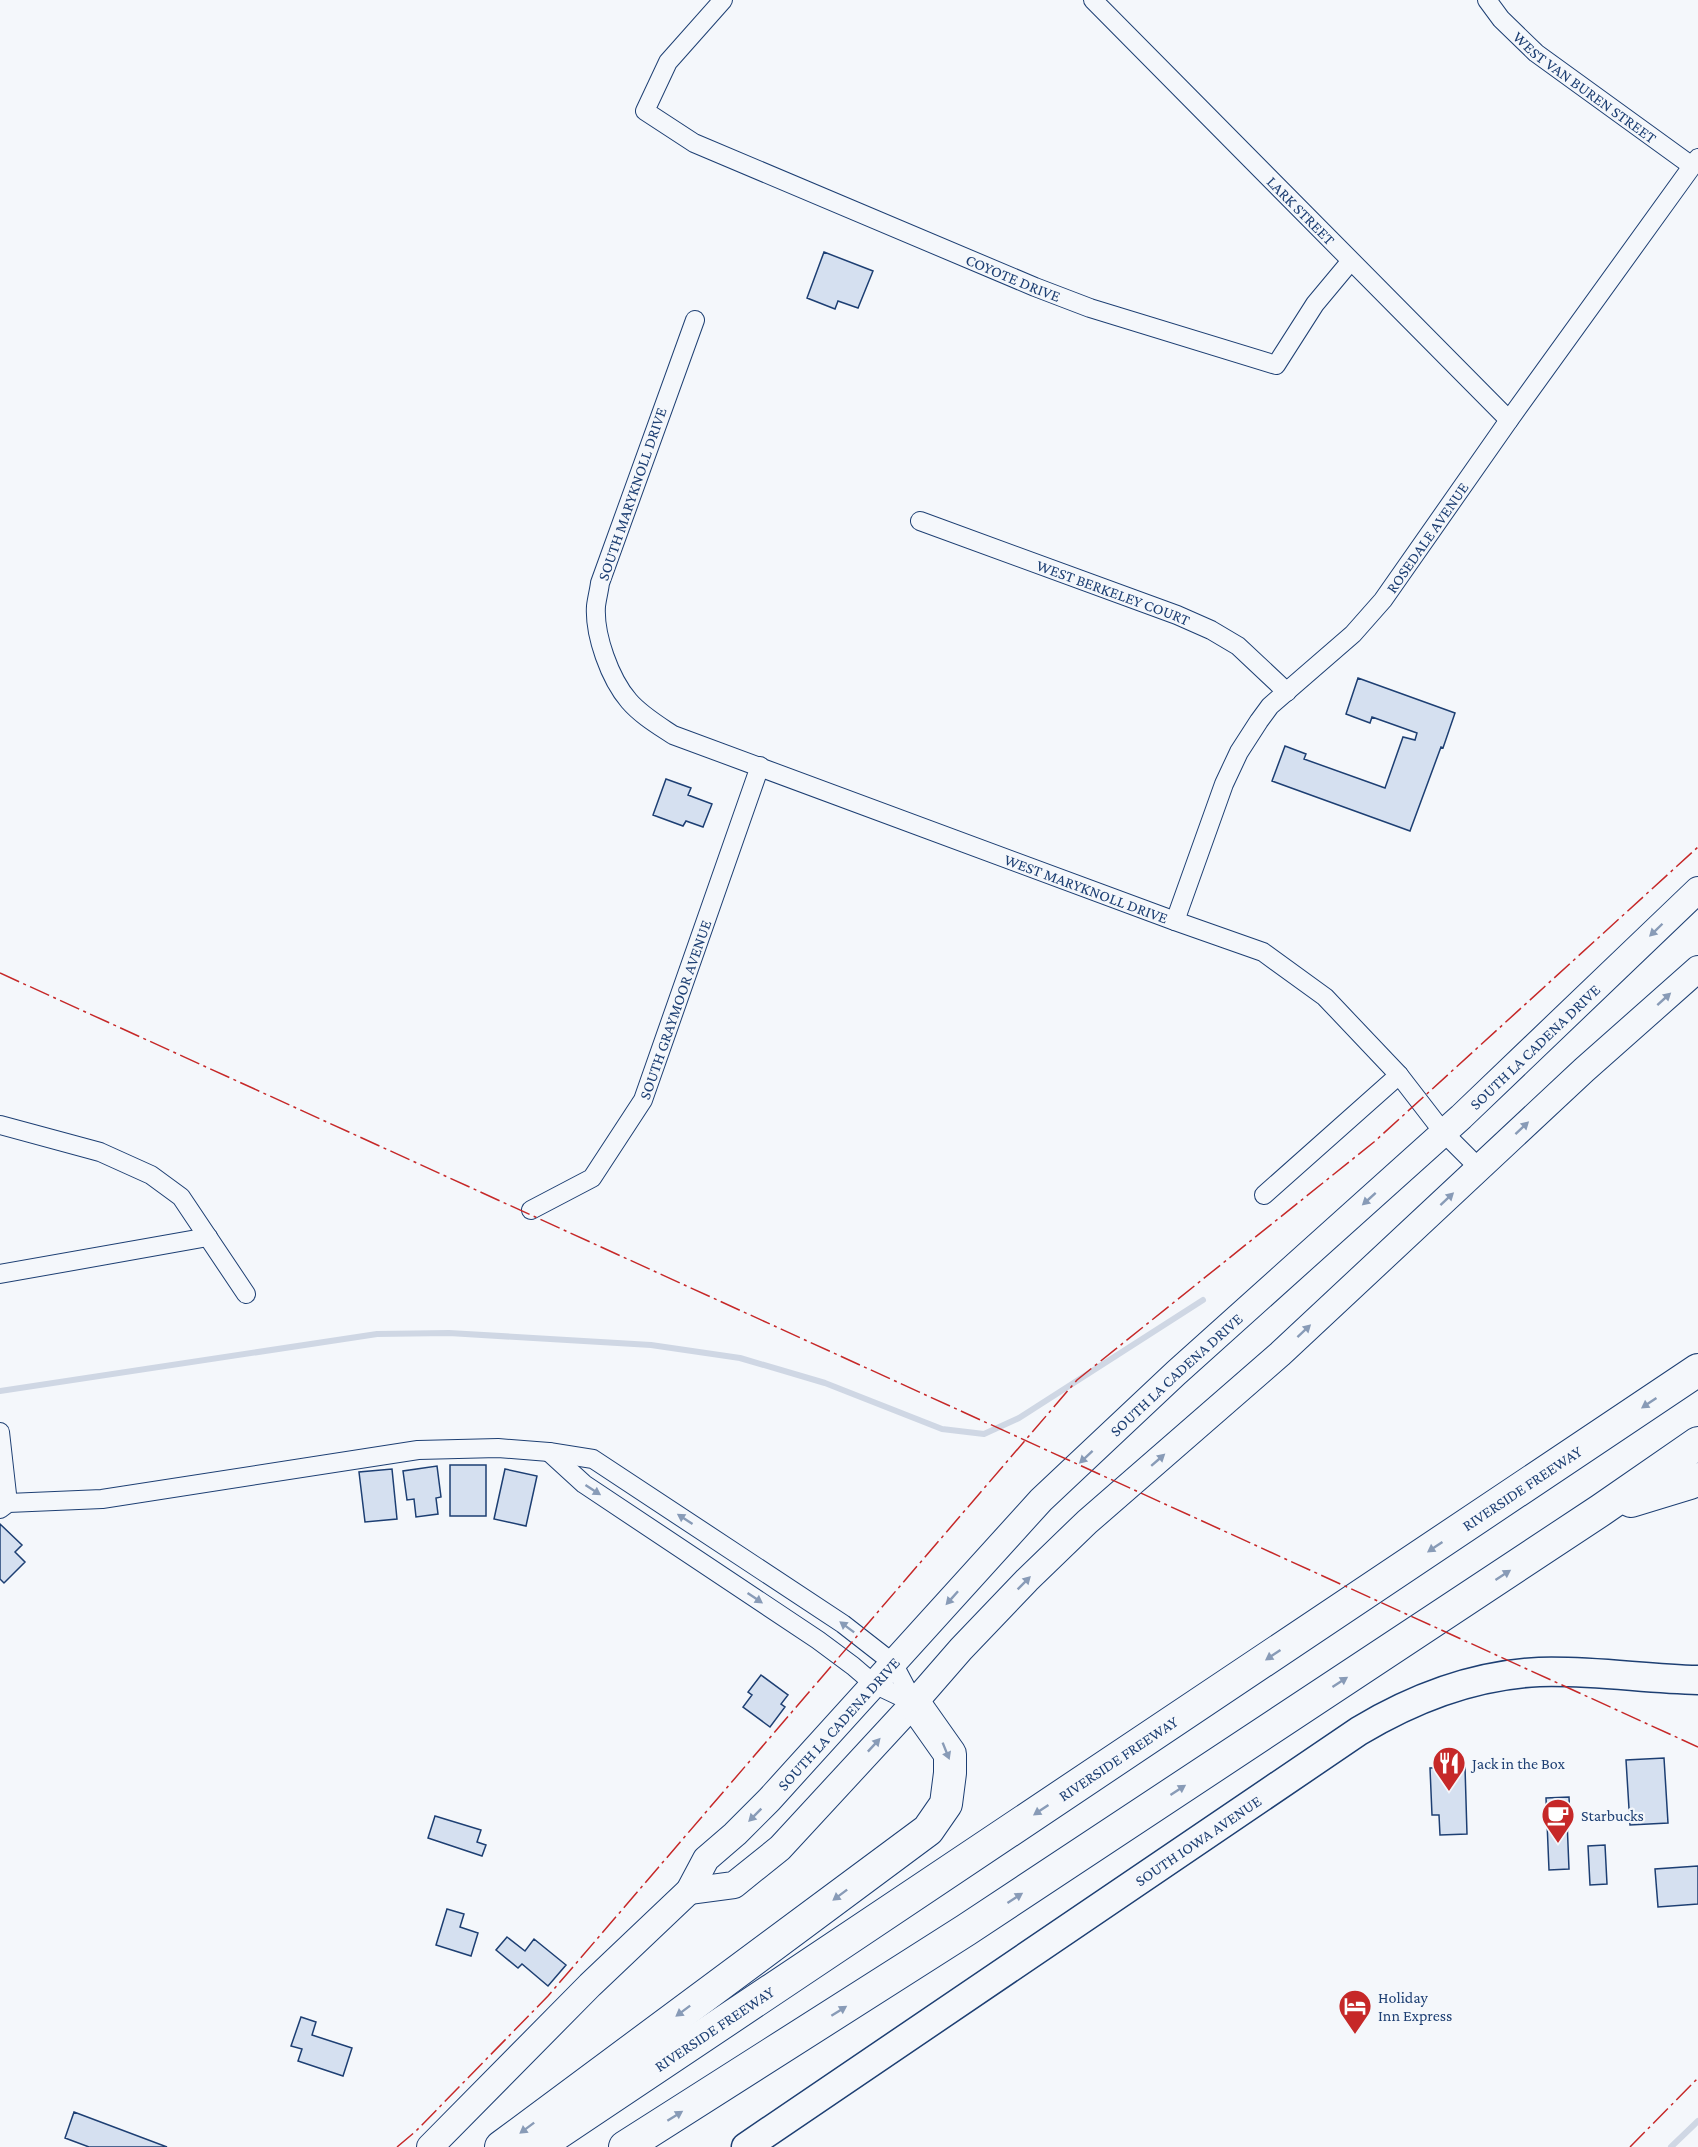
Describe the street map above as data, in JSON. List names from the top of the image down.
{
  "streets": {
    "highway": ["RIVERSIDE FREEWAY"],
    "main road": ["SOUTH LA CADENA DRIVE", "SOUTH IOWA AVENUE"],
    "street": [
      "WEST VAN BUREN STREET",
      "LARK STREET",
      "COYOTE DRIVE",
      "SOUTH MARYKNOLL DRIVE",
      "ROSEDALE AVENUE",
      "WEST BERKELEY COURT",
      "WEST MARYKNOLL DRIVE",
      "SOUTH GRAYMOOR AVENUE"
    ]
  },
  "crossings": [
    ["WEST VAN BUREN STREET", "ROSEDALE AVENUE"],
    ["LARK STREET", "COYOTE DRIVE"],
    ["LARK STREET", "ROSEDALE AVENUE"],
    ["SOUTH MARYKNOLL DRIVE", "WEST MARYKNOLL DRIVE"],
    ["ROSEDALE AVENUE", "WEST BERKELEY COURT"],
    ["ROSEDALE AVENUE", "WEST MARYKNOLL DRIVE"],
    ["WEST MARYKNOLL DRIVE", "SOUTH GRAYMOOR AVENUE"],
    ["WEST MARYKNOLL DRIVE", "SOUTH LA CADENA DRIVE"]
  ],
  "places": {
    "restaurant": ["Jack in the Box"],
    "cafe": ["Starbucks"],
    "hotel": ["Holiday Inn Express"]
  }
}
